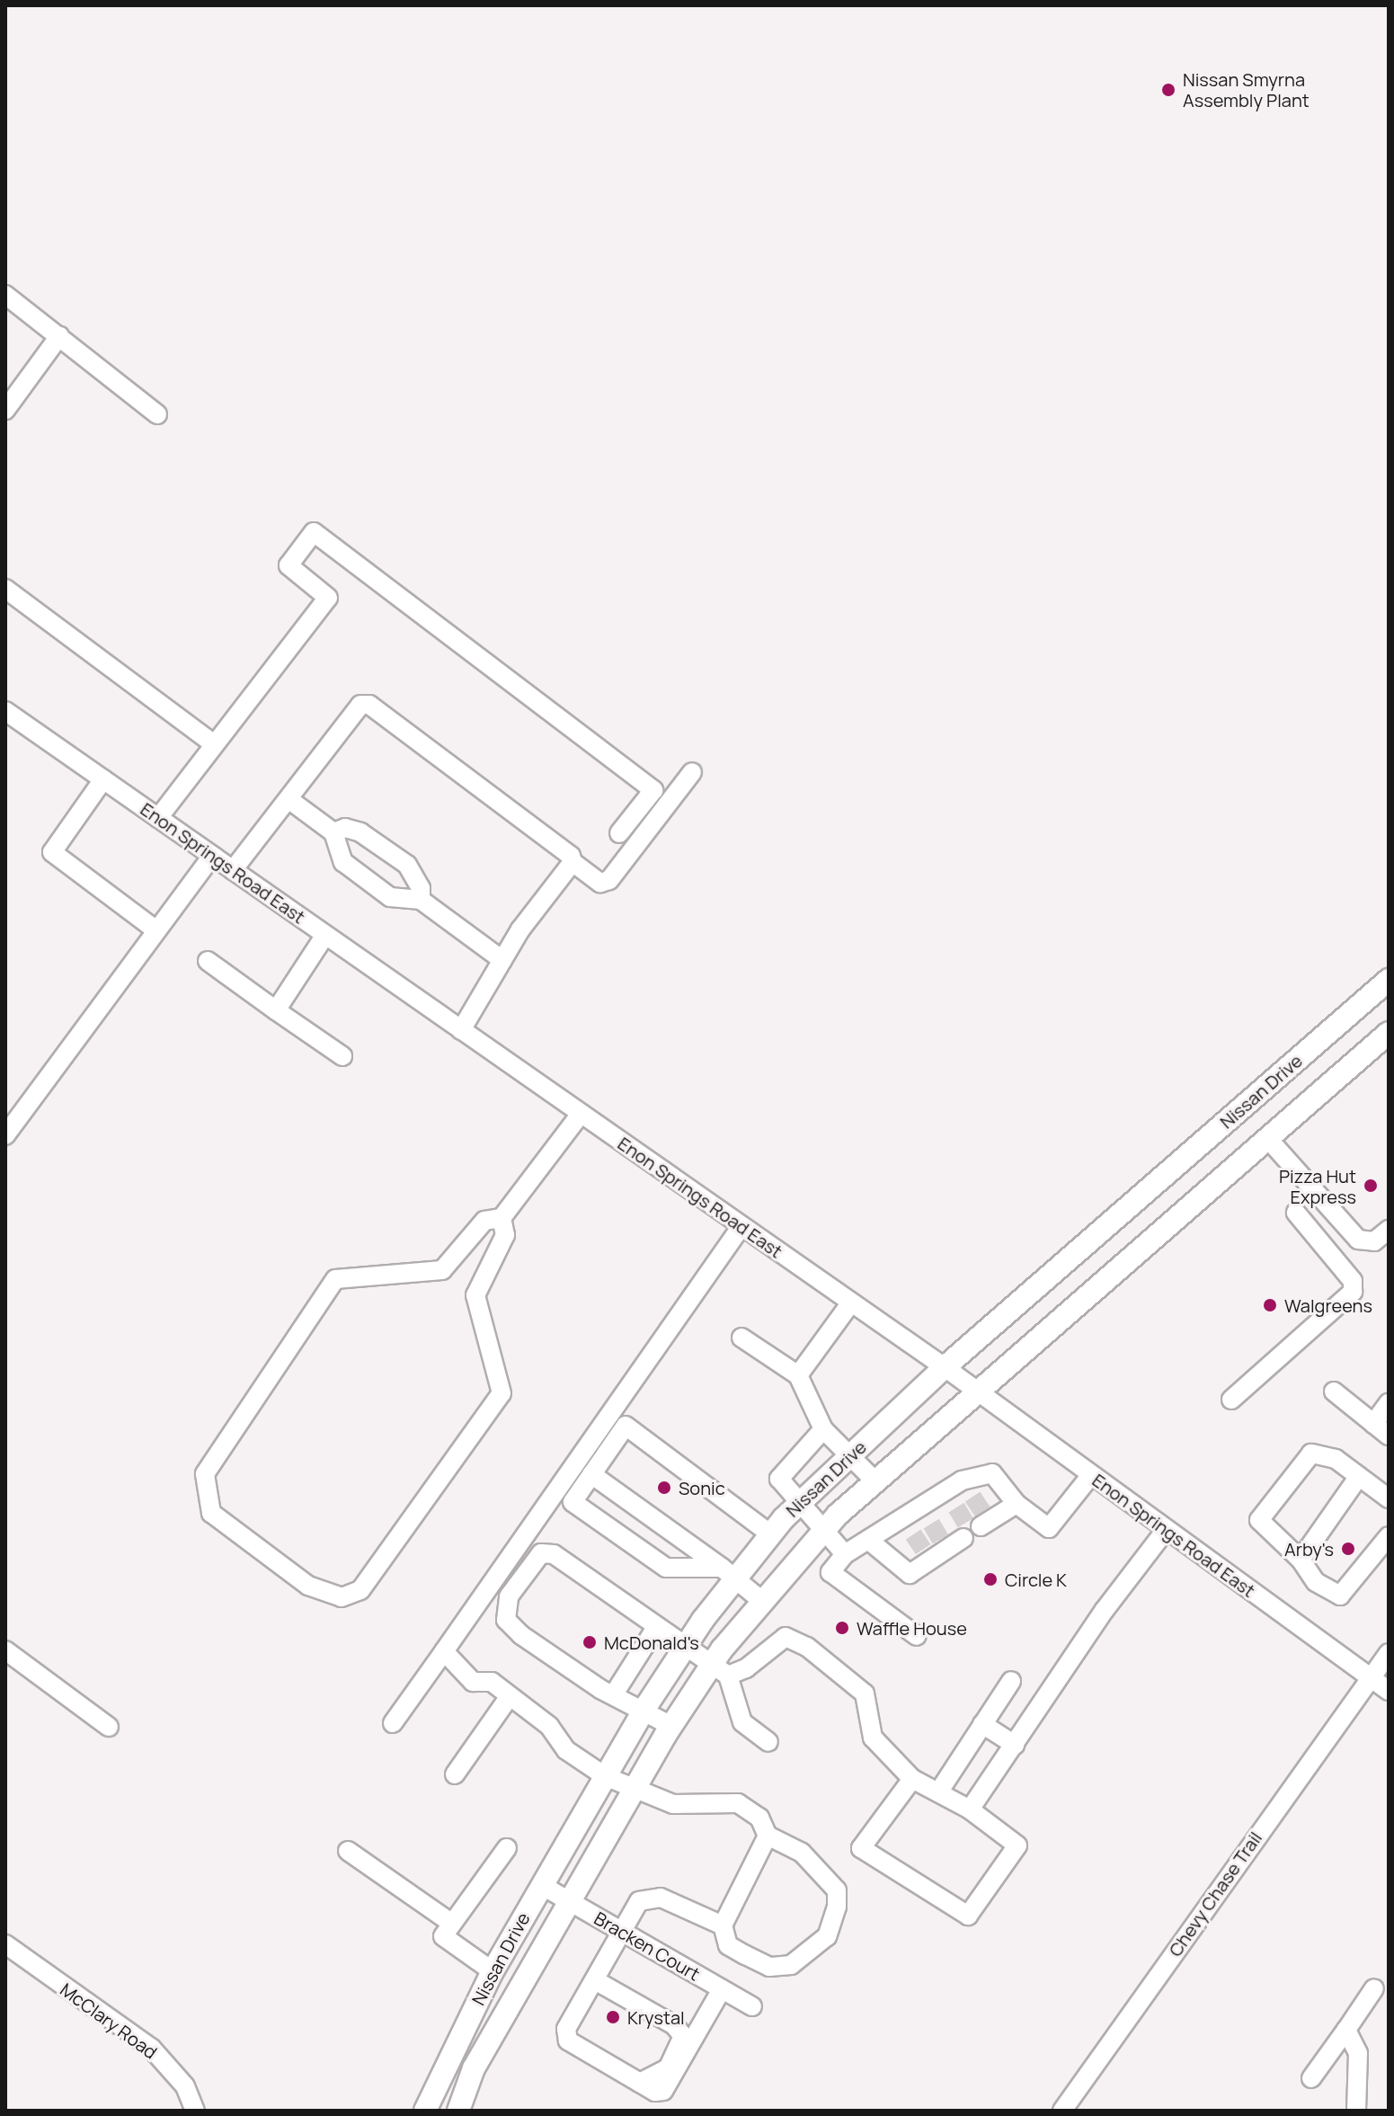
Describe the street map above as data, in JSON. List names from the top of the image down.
{
  "streets": {
    "main road": ["Nissan Drive"],
    "street": [
      "Enon Springs Road East",
      "Chevy Chase Trail",
      "Bracken Court",
      "McClary Road"
    ]
  },
  "crossings": [
    ["Enon Springs Road East", "Nissan Drive"],
    ["Enon Springs Road East", "Chevy Chase Trail"],
    ["Nissan Drive", "Bracken Court"]
  ],
  "places": [
    "Nissan Smyrna Assembly Plant",
    "Pizza Hut Express",
    "Walgreens",
    "Sonic",
    "Arby's",
    "Circle K",
    "Waffle House",
    "McDonald's",
    "Krystal"
  ]
}
